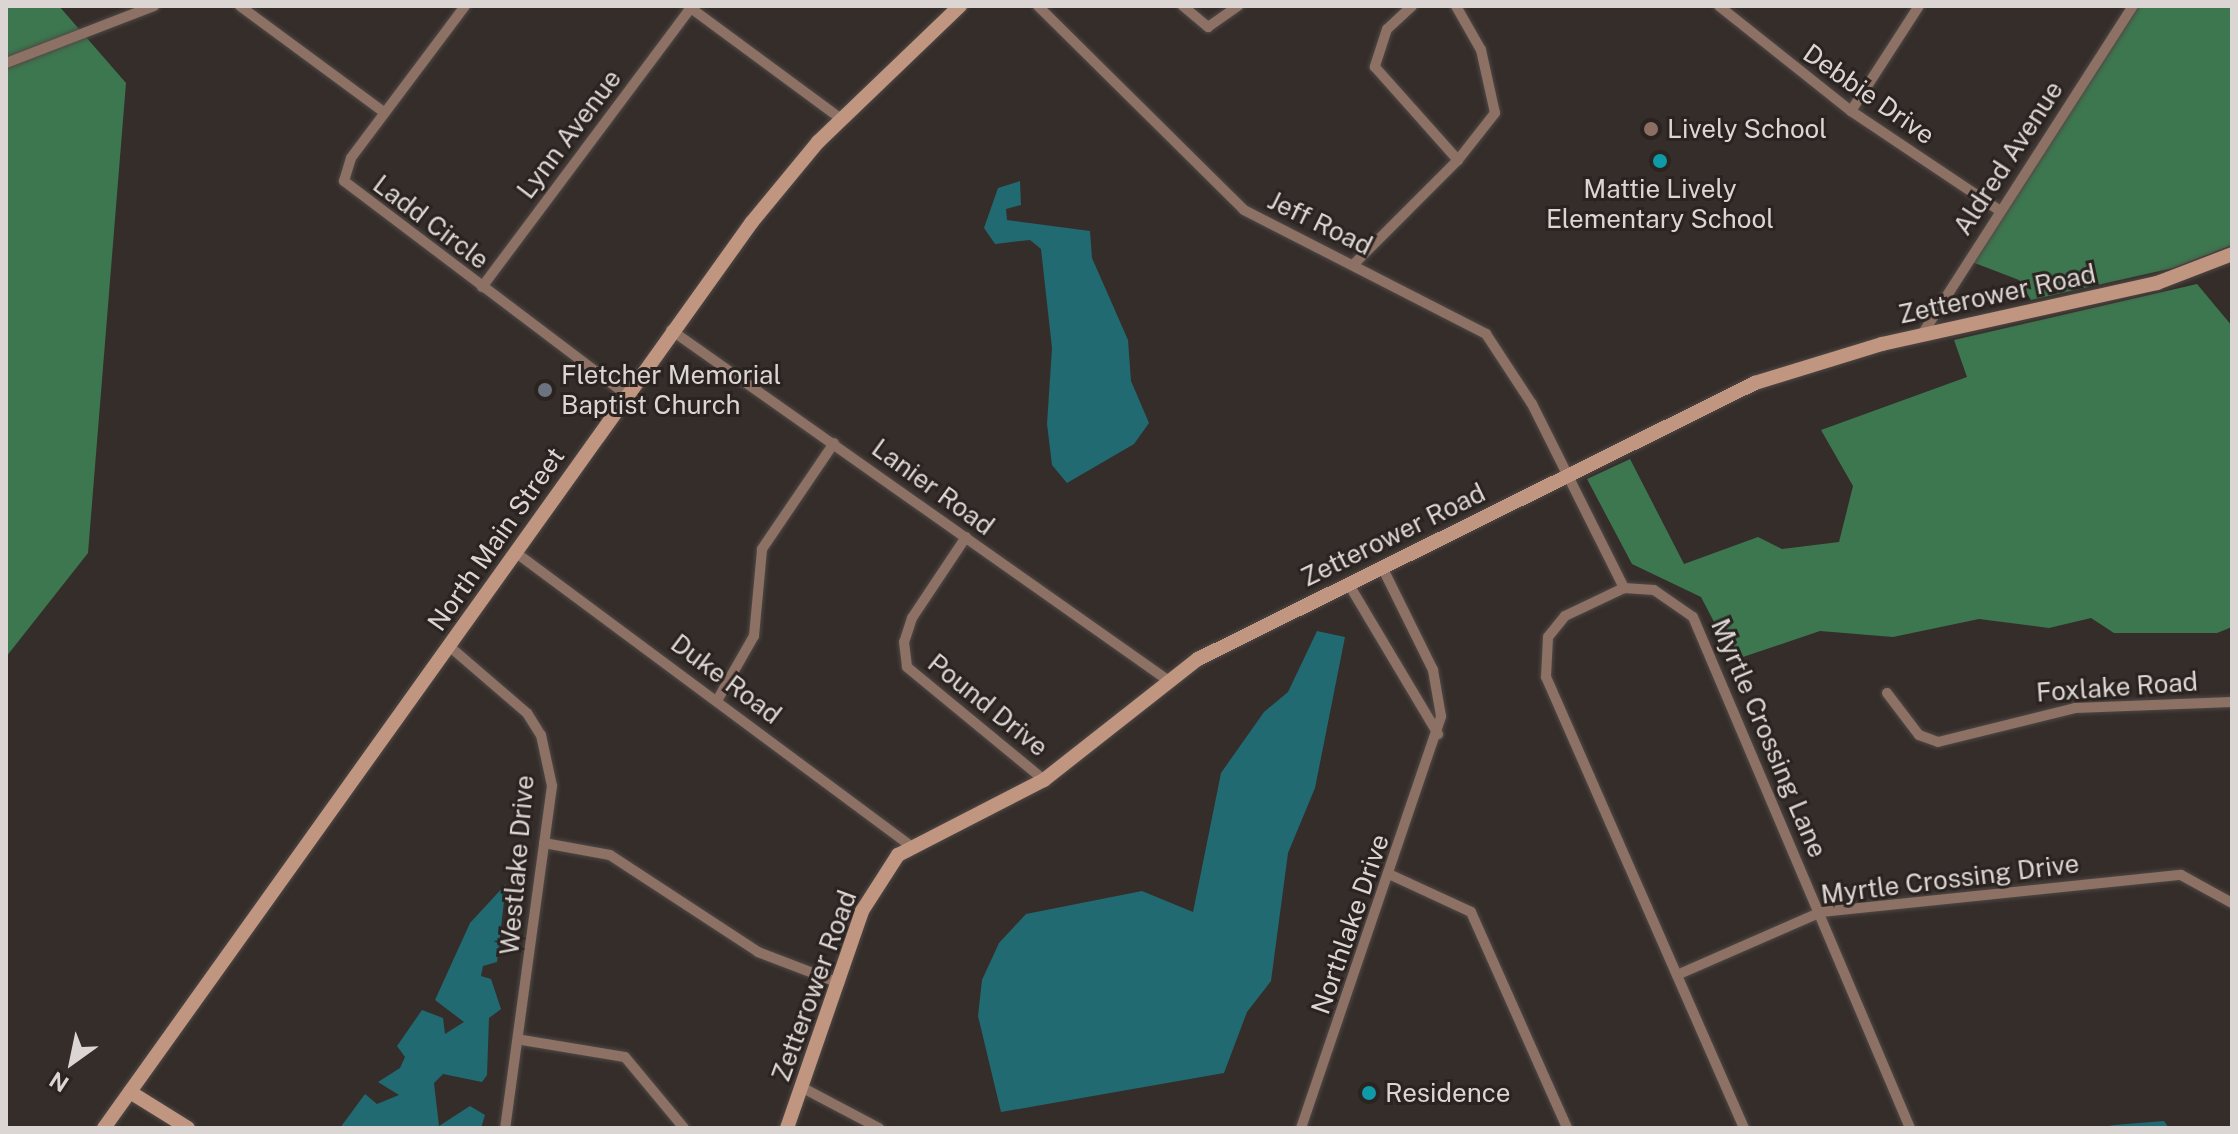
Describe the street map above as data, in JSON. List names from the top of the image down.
{
  "streets": {
    "street": [
      "Debbie Drive",
      "Lynn Avenue",
      "Aldred Avenue",
      "Ladd Circle",
      "Jeff Road",
      "Zetterower Road",
      "Lanier Road",
      "North Main Street",
      "Duke Road",
      "Foxlake Road",
      "Pound Drive",
      "Myrtle Crossing Lane",
      "Westlake Drive",
      "Myrtle Crossing Drive",
      "Northlake Drive"
    ]
  },
  "crossings": [
    ["Debbie Drive", "Aldred Avenue"],
    ["Lynn Avenue", "Ladd Circle"],
    ["Aldred Avenue", "Zetterower Road"],
    ["Ladd Circle", "North Main Street"],
    ["Jeff Road", "Zetterower Road"],
    ["Jeff Road", "Myrtle Crossing Lane"],
    ["Zetterower Road", "Lanier Road"],
    ["Zetterower Road", "Duke Road"],
    ["Zetterower Road", "Pound Drive"],
    ["Zetterower Road", "Northlake Drive"],
    ["Lanier Road", "North Main Street"],
    ["Lanier Road", "Pound Drive"],
    ["North Main Street", "Duke Road"],
    ["North Main Street", "Westlake Drive"],
    ["Myrtle Crossing Lane", "Myrtle Crossing Drive"]
  ],
  "places": [
    "Lively School",
    "Mattie Lively Elementary School",
    "Fletcher Memorial Baptist Church",
    "Residence"
  ],
  "north": "bottom left"
}
